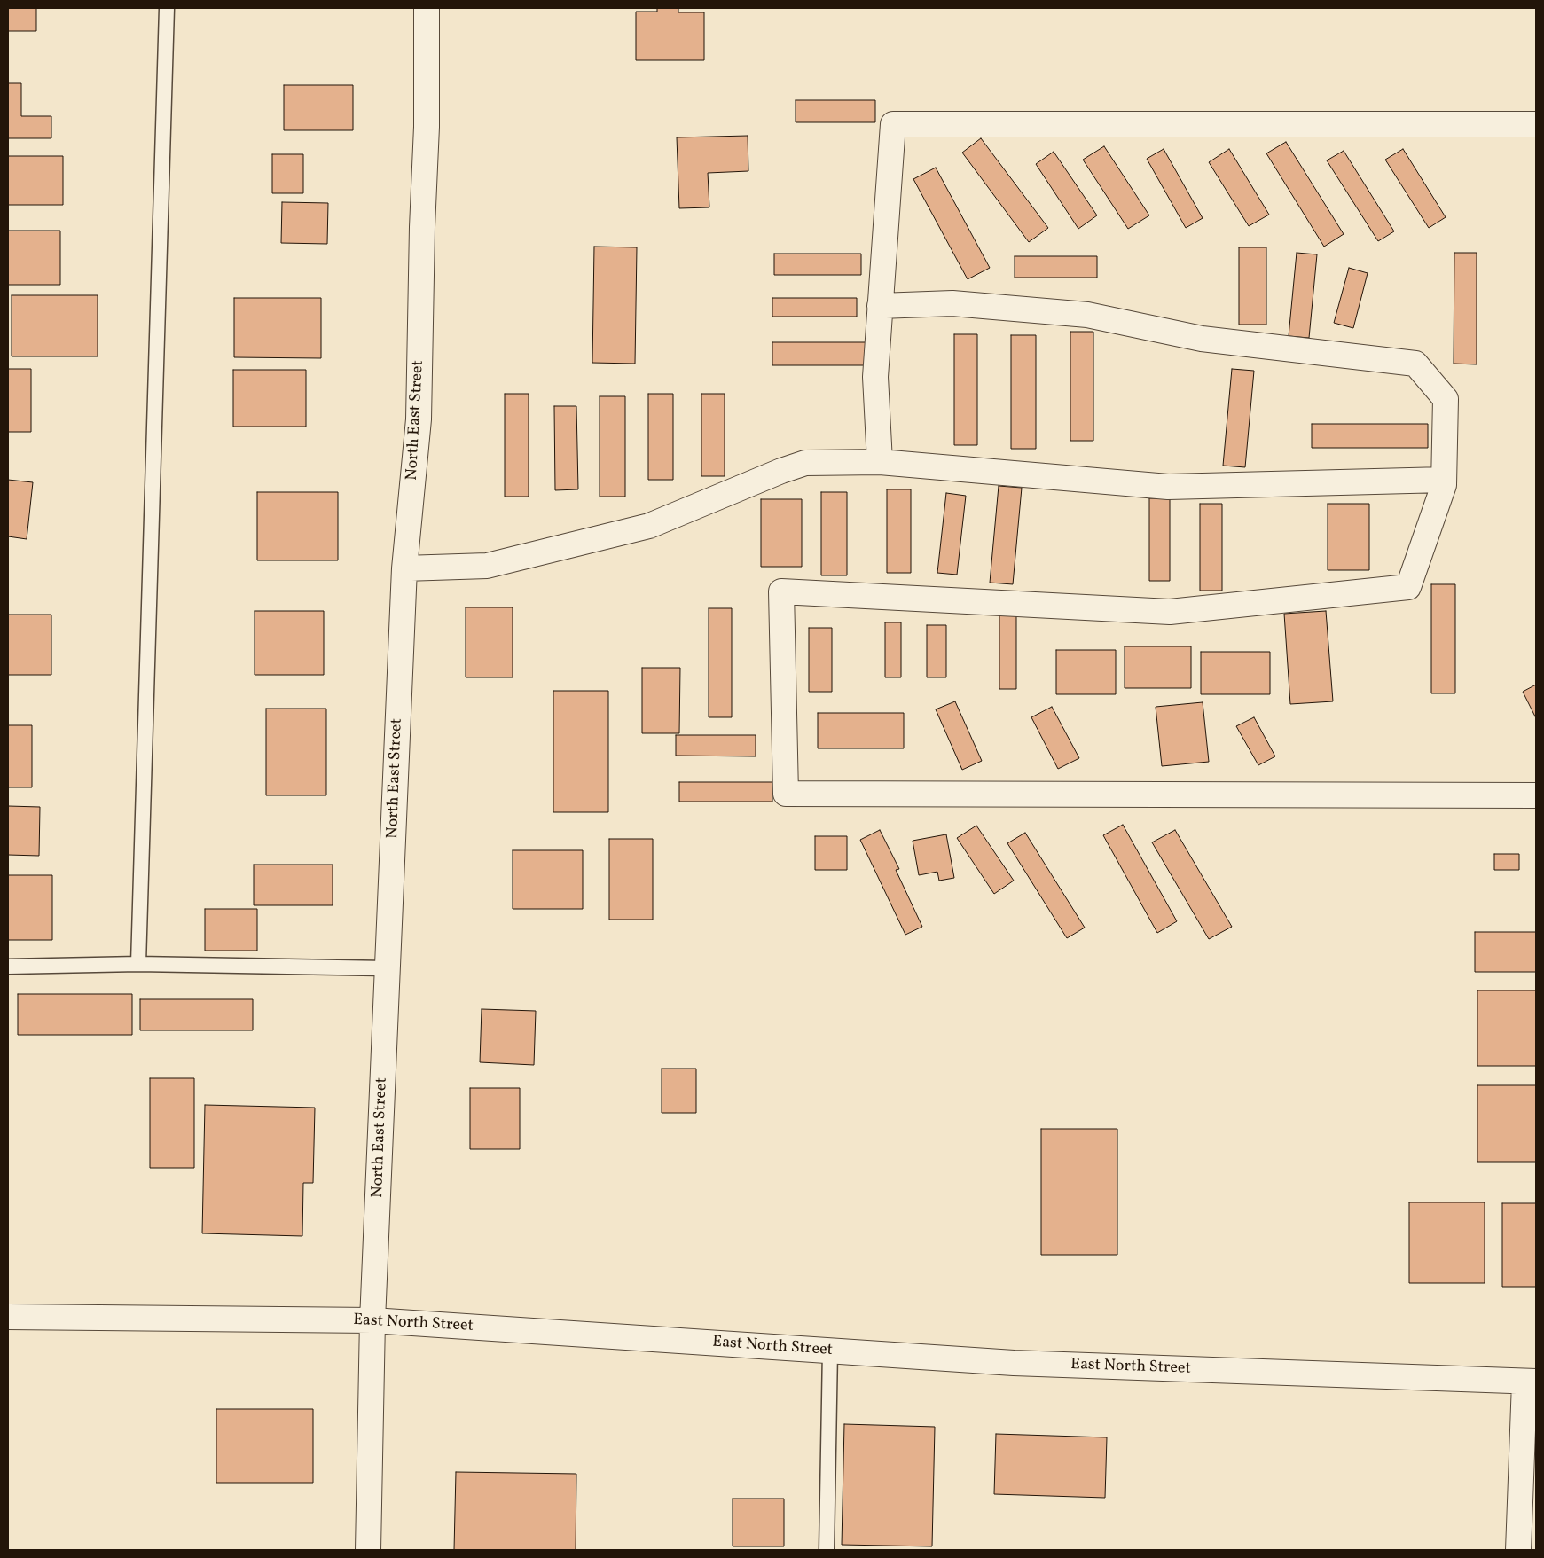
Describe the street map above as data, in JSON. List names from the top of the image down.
{
  "streets": {
    "street": ["North East Street", "East North Street"]
  },
  "crossings": [
    ["North East Street", "East North Street"]
  ]
}
